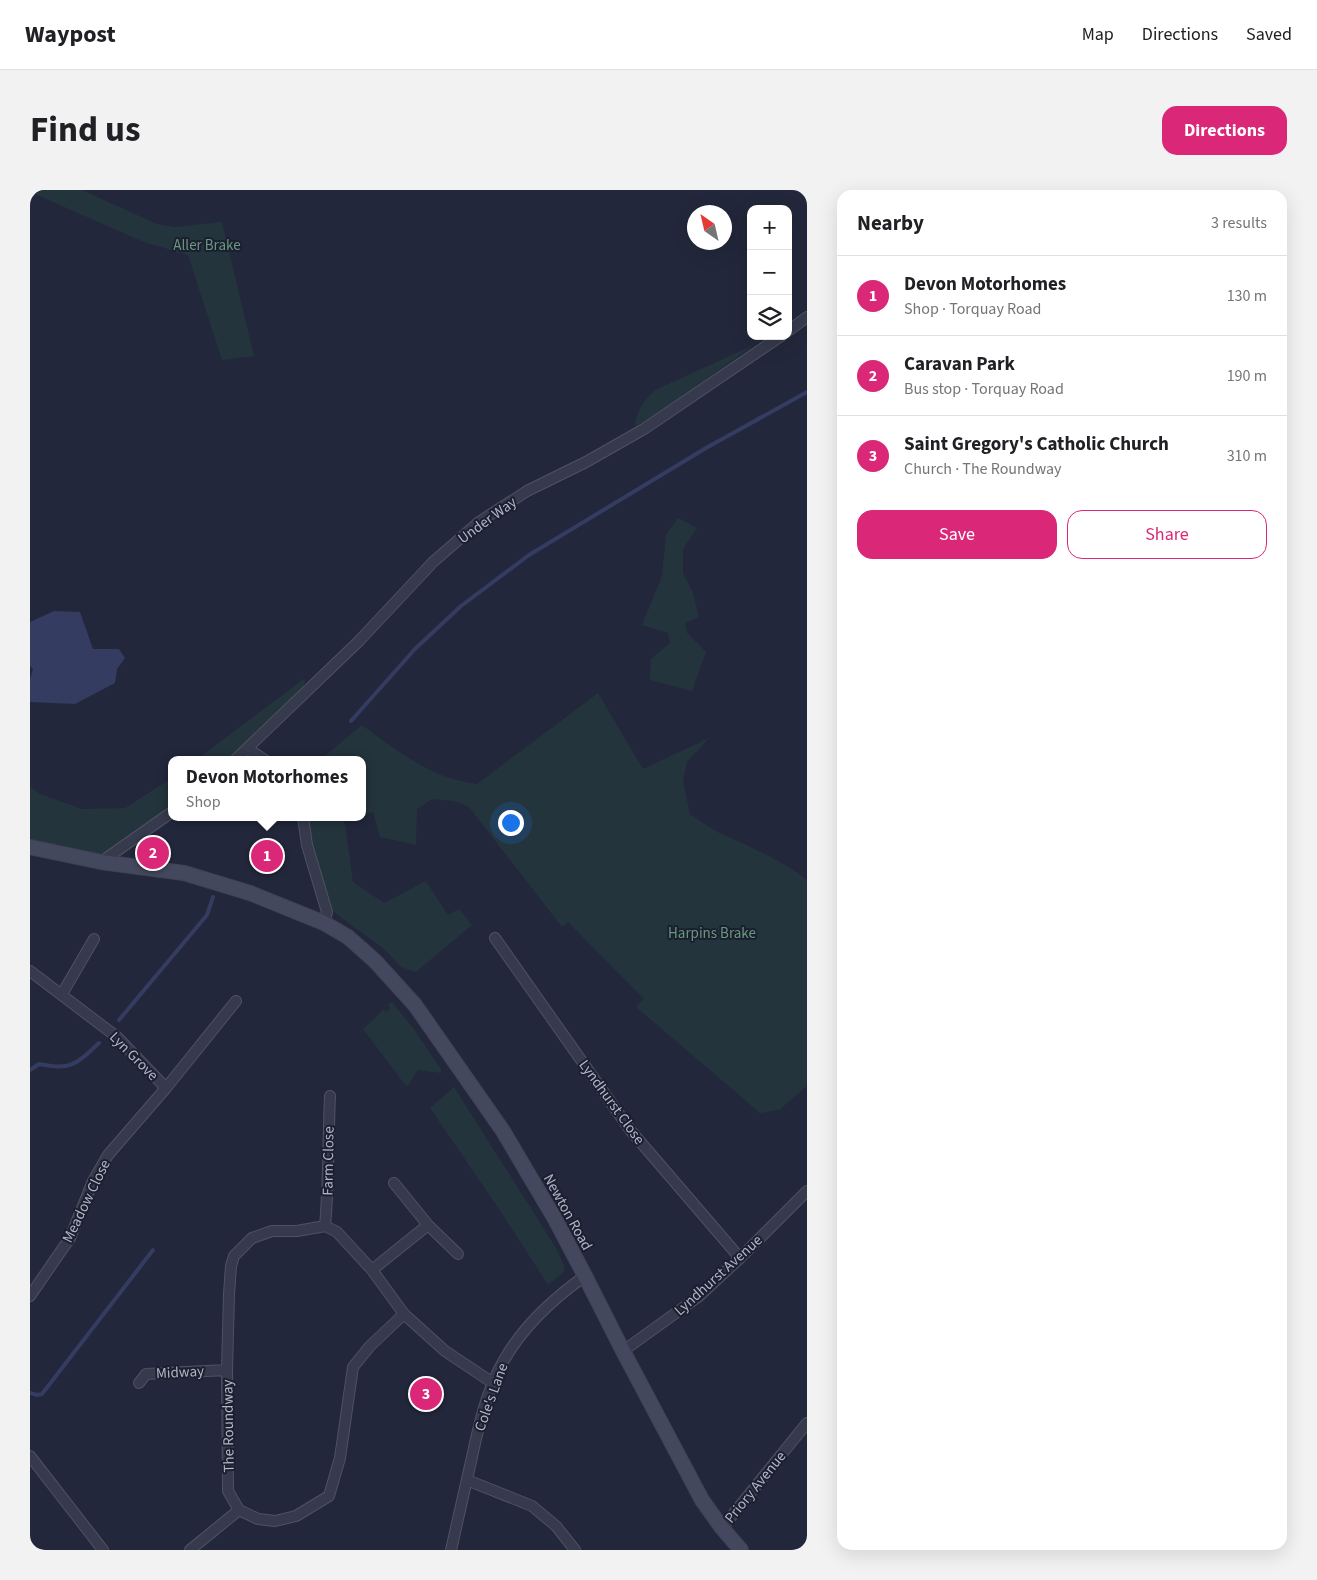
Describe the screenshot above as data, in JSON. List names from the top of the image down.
{
  "streets": {
    "street": [
      "Under Way",
      "Lyn Grove",
      "Lyndhurst Close",
      "Farm Close",
      "Meadow Close",
      "Newton Road",
      "Lyndhurst Avenue",
      "Midway",
      "Cole's Lane",
      "The Roundway",
      "Priory Avenue"
    ]
  },
  "crossings": [
    ["Lyn Grove", "Meadow Close"],
    ["Lyndhurst Close", "Lyndhurst Avenue"],
    ["Farm Close", "The Roundway"],
    ["Newton Road", "Lyndhurst Avenue"],
    ["Newton Road", "Cole's Lane"],
    ["Newton Road", "Priory Avenue"],
    ["Midway", "The Roundway"]
  ],
  "parks": ["Aller Brake", "Harpins Brake"],
  "north": "top left",
  "page": {
    "header": "Waypost",
    "nav": ["Map", "Directions", "Saved"],
    "title": "Find us",
    "buttons": [
      "Directions",
      ["Save", "Share"]
    ],
    "heading": ["Nearby", "3 results"],
    "map_buttons": ["+", "−"],
    "list": [
      {
        "mark": "1",
        "name": "Devon Motorhomes",
        "note": "Shop · Torquay Road",
        "value": "130 m"
      },
      {
        "mark": "2",
        "name": "Caravan Park",
        "note": "Bus stop · Torquay Road",
        "value": "190 m"
      },
      {
        "mark": "3",
        "name": "Saint Gregory's Catholic Church",
        "note": "Church · The Roundway",
        "value": "310 m"
      }
    ],
    "popup": ["Devon Motorhomes", "Shop"],
    "pins": ["2", "1", "3"]
  }
}
